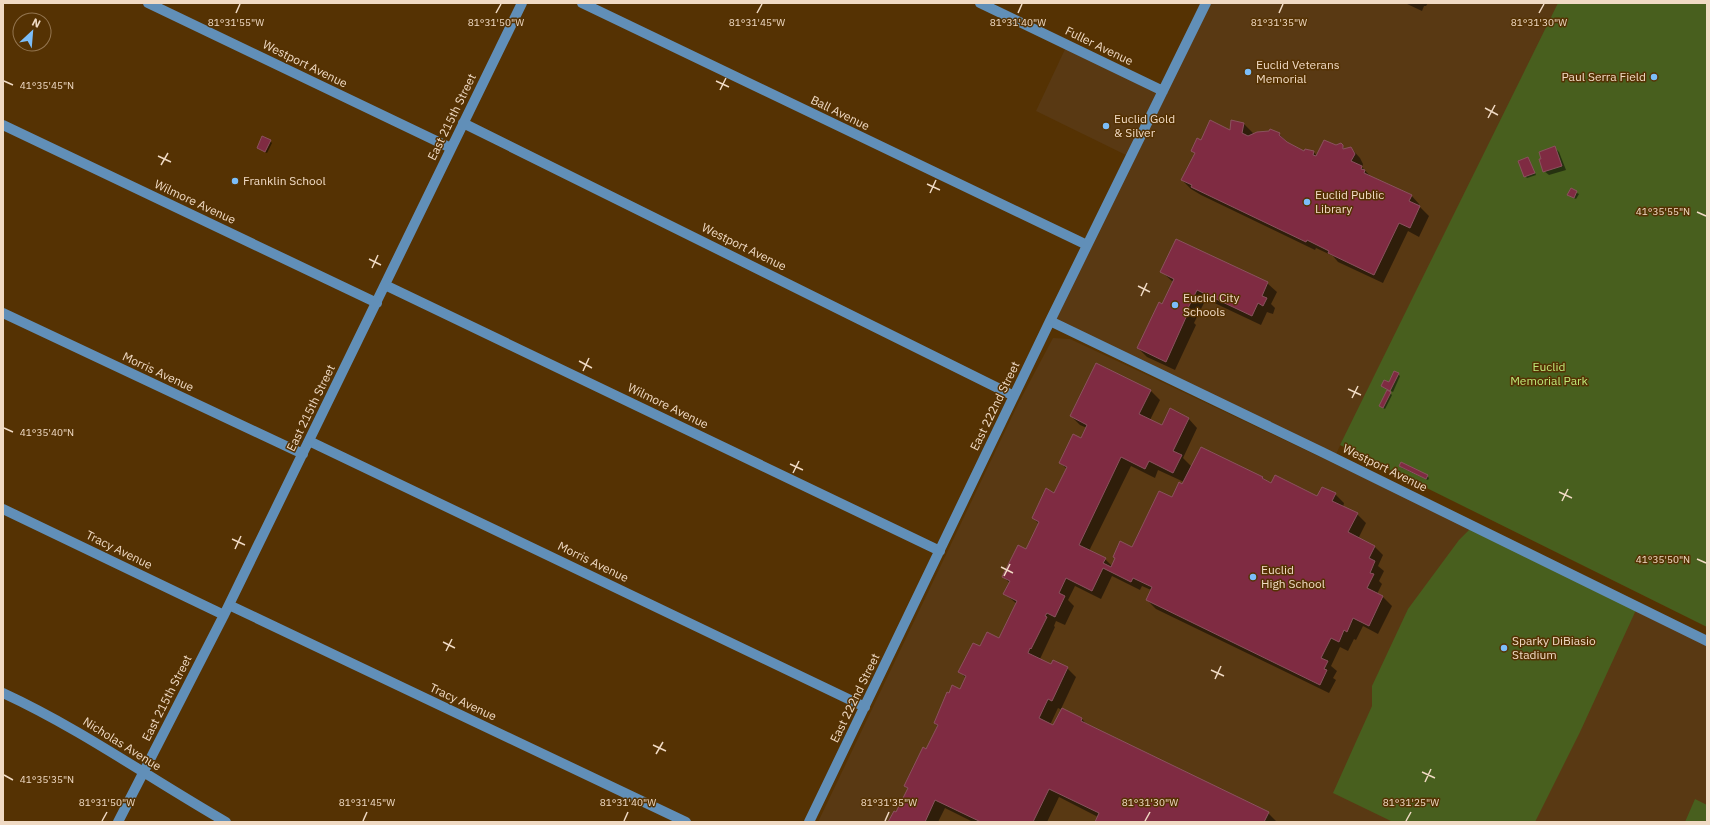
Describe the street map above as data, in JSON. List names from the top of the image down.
{
  "streets": {
    "street": [
      "Fuller Avenue",
      "Westport Avenue",
      "Ball Avenue",
      "East 215th Street",
      "Wilmore Avenue",
      "Morris Avenue",
      "East 222nd Street",
      "Tracy Avenue",
      "Nicholas Avenue"
    ]
  },
  "crossings": [
    ["Fuller Avenue", "East 222nd Street"],
    ["Westport Avenue", "East 215th Street"],
    ["Westport Avenue", "East 222nd Street"],
    ["Ball Avenue", "East 222nd Street"],
    ["East 215th Street", "Wilmore Avenue"],
    ["East 215th Street", "Morris Avenue"],
    ["East 215th Street", "Tracy Avenue"],
    ["East 215th Street", "Nicholas Avenue"],
    ["Wilmore Avenue", "East 222nd Street"],
    ["Morris Avenue", "East 222nd Street"]
  ],
  "parks": ["Euclid Memorial Park"],
  "places": [
    "Euclid Veterans Memorial",
    "Paul Serra Field",
    "Euclid Gold & Silver",
    "Franklin School",
    "Euclid Public Library",
    "Euclid City Schools",
    "Euclid High School",
    "Sparky DiBiasio Stadium"
  ],
  "north": "top right",
  "coordinates": [
    "81°31'55\"W",
    "81°31'50\"W",
    "81°31'45\"W",
    "81°31'40\"W",
    "81°31'35\"W",
    "81°31'30\"W",
    "41°35'45\"N",
    "41°35'55\"N",
    "41°35'40\"N",
    "41°35'50\"N",
    "41°35'35\"N",
    "81°31'25\"W"
  ]
}
